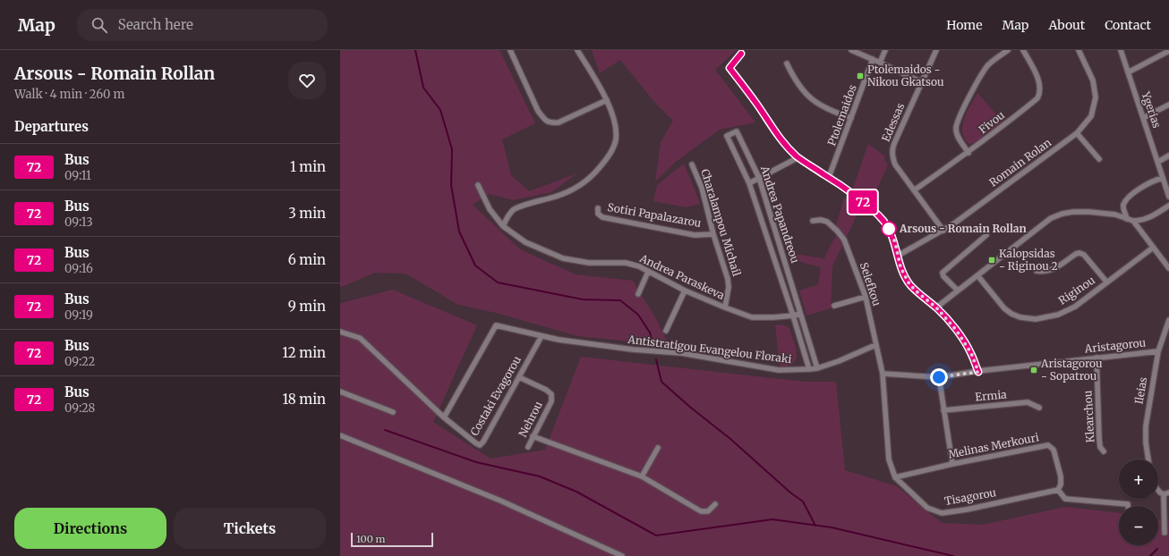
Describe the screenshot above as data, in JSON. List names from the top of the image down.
{
  "streets": {
    "street": [
      "Ygerias",
      "Ptolemaidos",
      "Edessas",
      "Fivou",
      "Romain Rolan",
      "Andrea Papandreou",
      "Sotiri Papalazarou",
      "Charalampou Michail",
      "Andrea Paraskeva",
      "Selefkou",
      "Riginou",
      "Aristagorou",
      "Antistratigou Evangelou Floraki",
      "Ileias",
      "Costaki Evagorou",
      "Ermia",
      "Klearchou",
      "Nehrou",
      "Melinas Merkouri",
      "Tisagorou"
    ]
  },
  "crossings": [
    ["Edessas", "Fivou"],
    ["Andrea Papandreou", "Andrea Paraskeva"],
    ["Andrea Papandreou", "Antistratigou Evangelou Floraki"],
    ["Sotiri Papalazarou", "Charalampou Michail"],
    ["Charalampou Michail", "Andrea Paraskeva"],
    ["Selefkou", "Aristagorou"],
    ["Selefkou", "Antistratigou Evangelou Floraki"],
    ["Selefkou", "Tisagorou"],
    ["Aristagorou", "Ileias"],
    ["Aristagorou", "Klearchou"],
    ["Aristagorou", "Tisagorou"],
    ["Antistratigou Evangelou Floraki", "Costaki Evagorou"],
    ["Costaki Evagorou", "Nehrou"],
    ["Melinas Merkouri", "Tisagorou"]
  ],
  "places": {
    "transit": ["Ptolemaidos - Nikou Gkatsou", "Kalopsidas - Riginou 2", "Aristagorou - Sopatrou"],
    "other": ["Arsous - Romain Rollan"]
  },
  "lines": ["bus line 72"],
  "scale_bar": "100 m",
  "page": {
    "header": "Map",
    "search": "Search here",
    "nav": [
      "Home",
      "Map",
      "About",
      "Contact"
    ],
    "heading": [
      ["Arsous - Romain Rollan", "Walk · 4 min · 260 m"],
      "Departures"
    ],
    "on_map": "72",
    "list": [
      {
        "mark": "72",
        "name": "Bus",
        "note": "09:11",
        "value": "1 min"
      },
      {
        "mark": "72",
        "name": "Bus",
        "note": "09:13",
        "value": "3 min"
      },
      {
        "mark": "72",
        "name": "Bus",
        "note": "09:16",
        "value": "6 min"
      },
      {
        "mark": "72",
        "name": "Bus",
        "note": "09:19",
        "value": "9 min"
      },
      {
        "mark": "72",
        "name": "Bus",
        "note": "09:22",
        "value": "12 min"
      },
      {
        "mark": "72",
        "name": "Bus",
        "note": "09:28",
        "value": "18 min"
      }
    ],
    "map_buttons": ["+", "−"],
    "buttons": ["Directions", "Tickets"],
    "scale": "100 m"
  }
}
